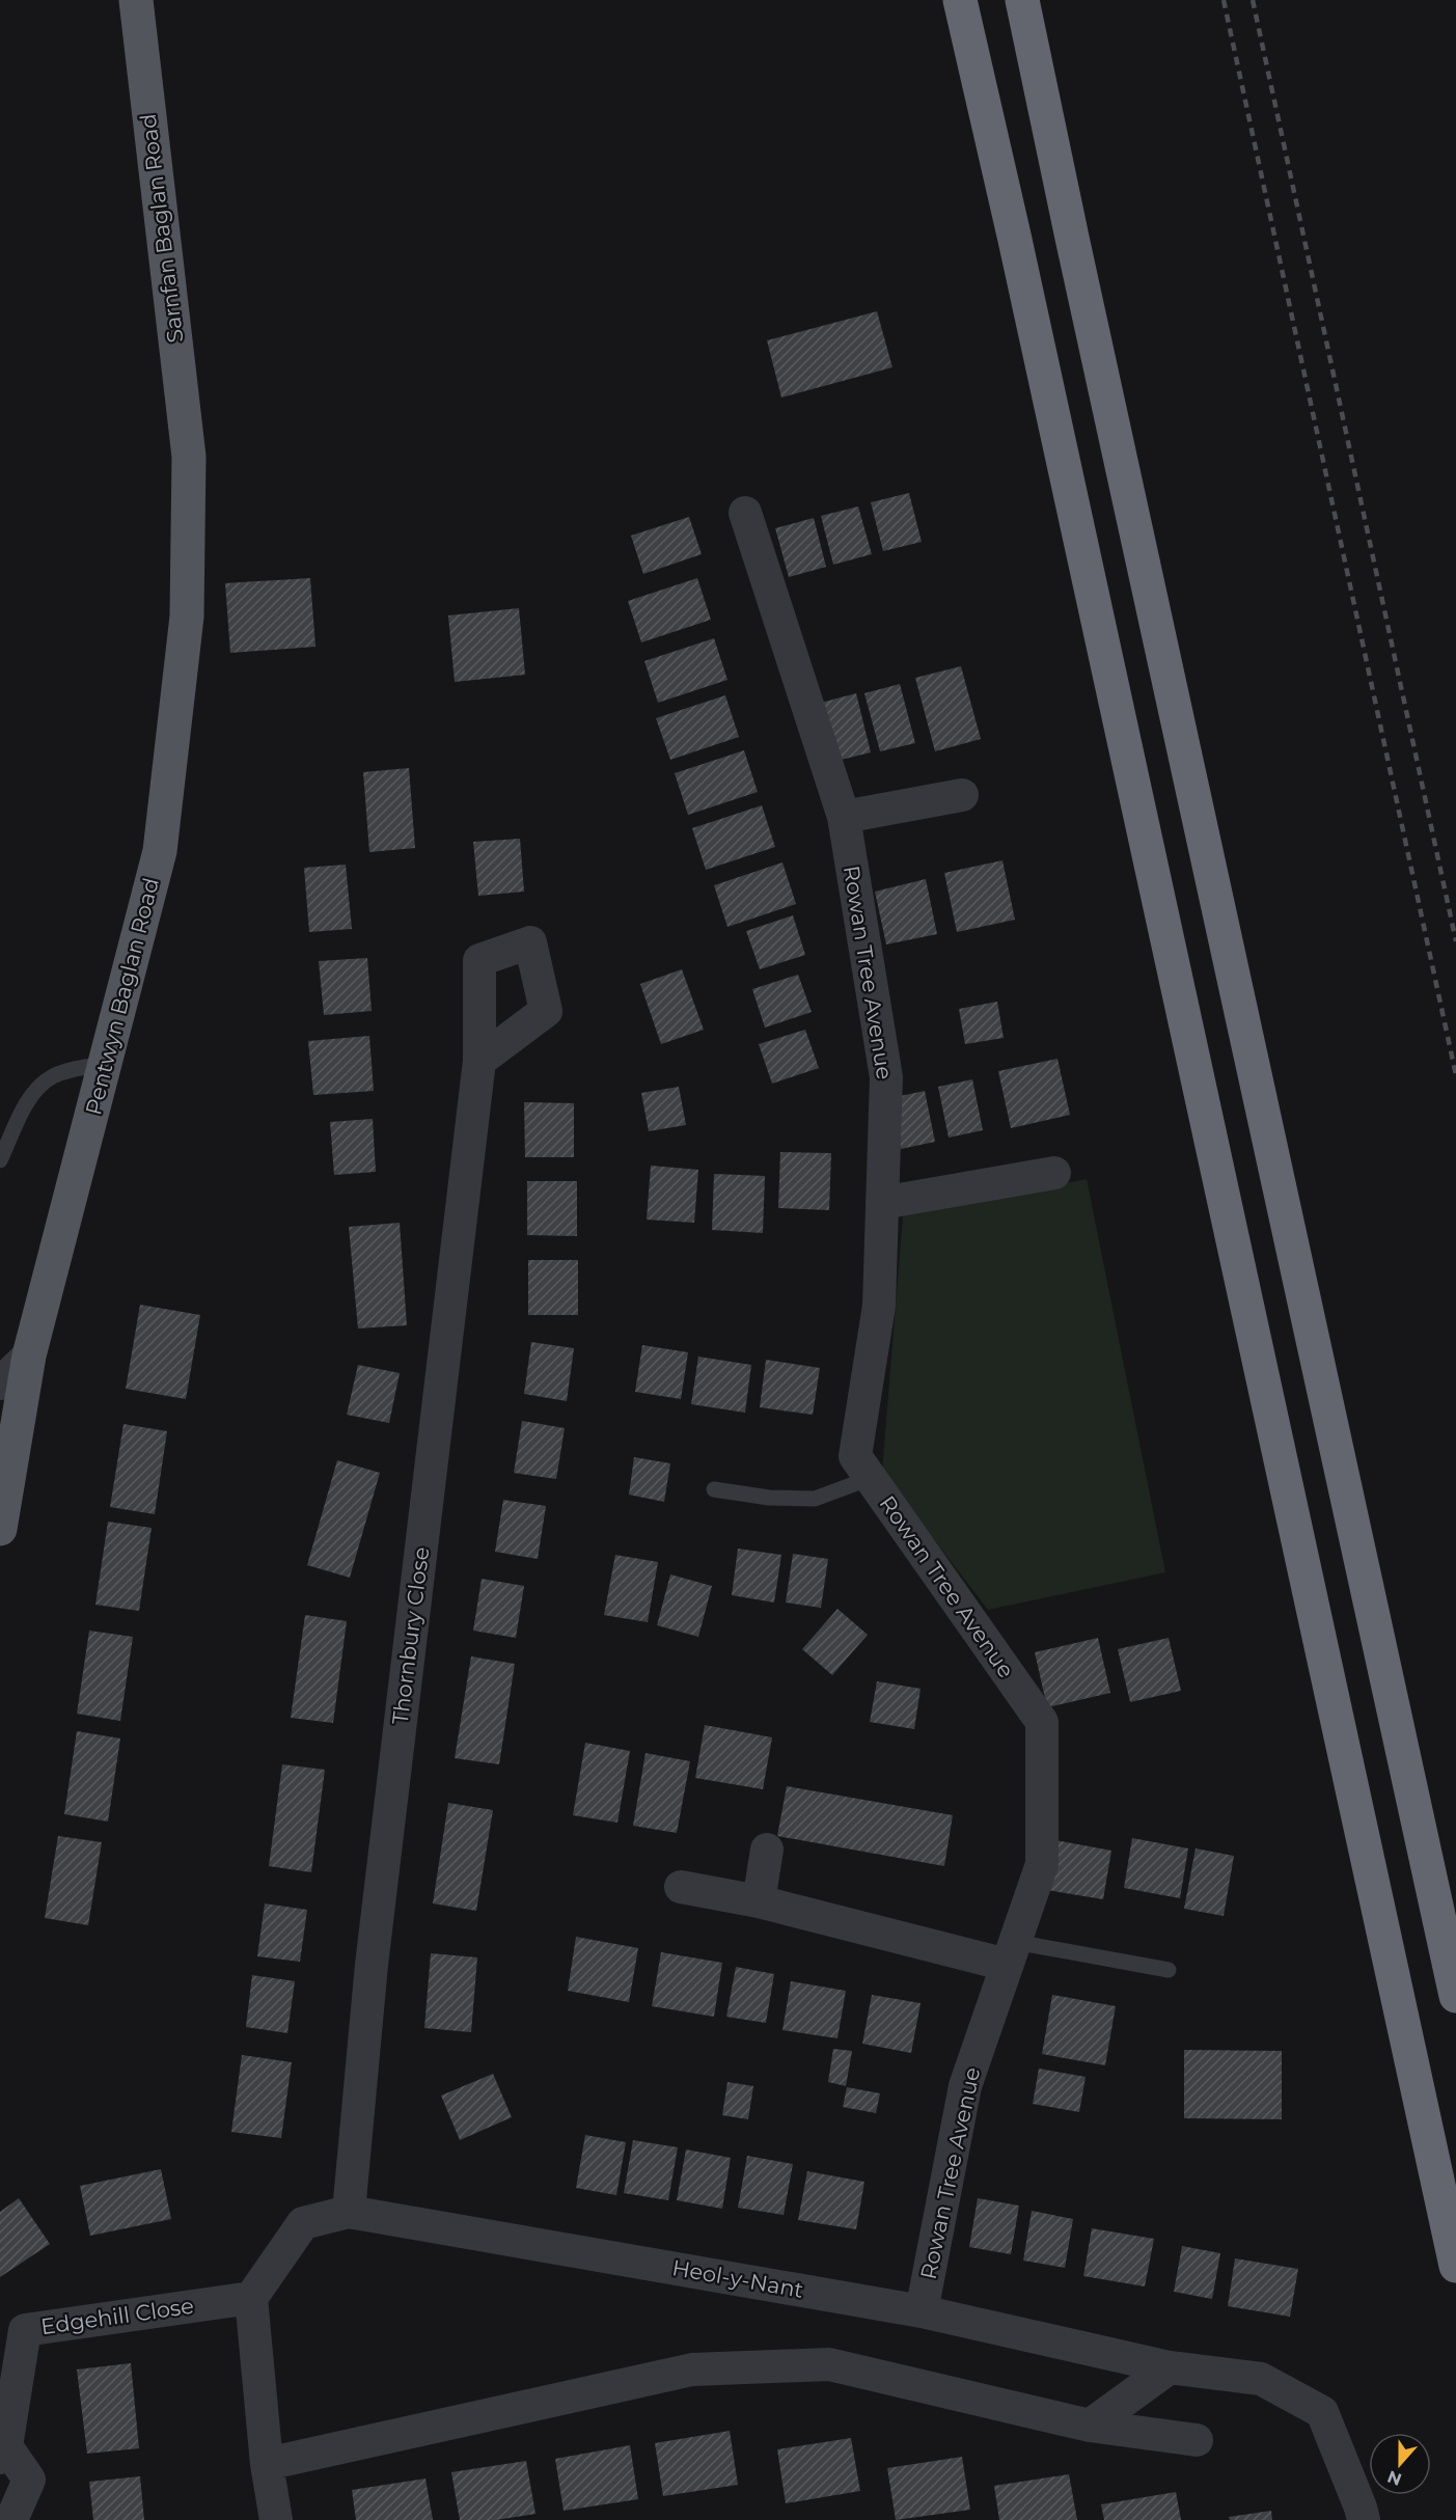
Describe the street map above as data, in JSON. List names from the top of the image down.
{
  "streets": {
    "main road": ["Sarnfan Baglan Road", "Pentwyn Baglan Road"],
    "street": [
      "Rowan Tree Avenue",
      "Thornbury Close",
      "Heol-y-Nant",
      "Edgehill Close"
    ]
  },
  "crossings": [
    ["Sarnfan Baglan Road", "Pentwyn Baglan Road"],
    ["Rowan Tree Avenue", "Heol-y-Nant"],
    ["Thornbury Close", "Heol-y-Nant"],
    ["Heol-y-Nant", "Edgehill Close"]
  ],
  "north": "bottom"
}
